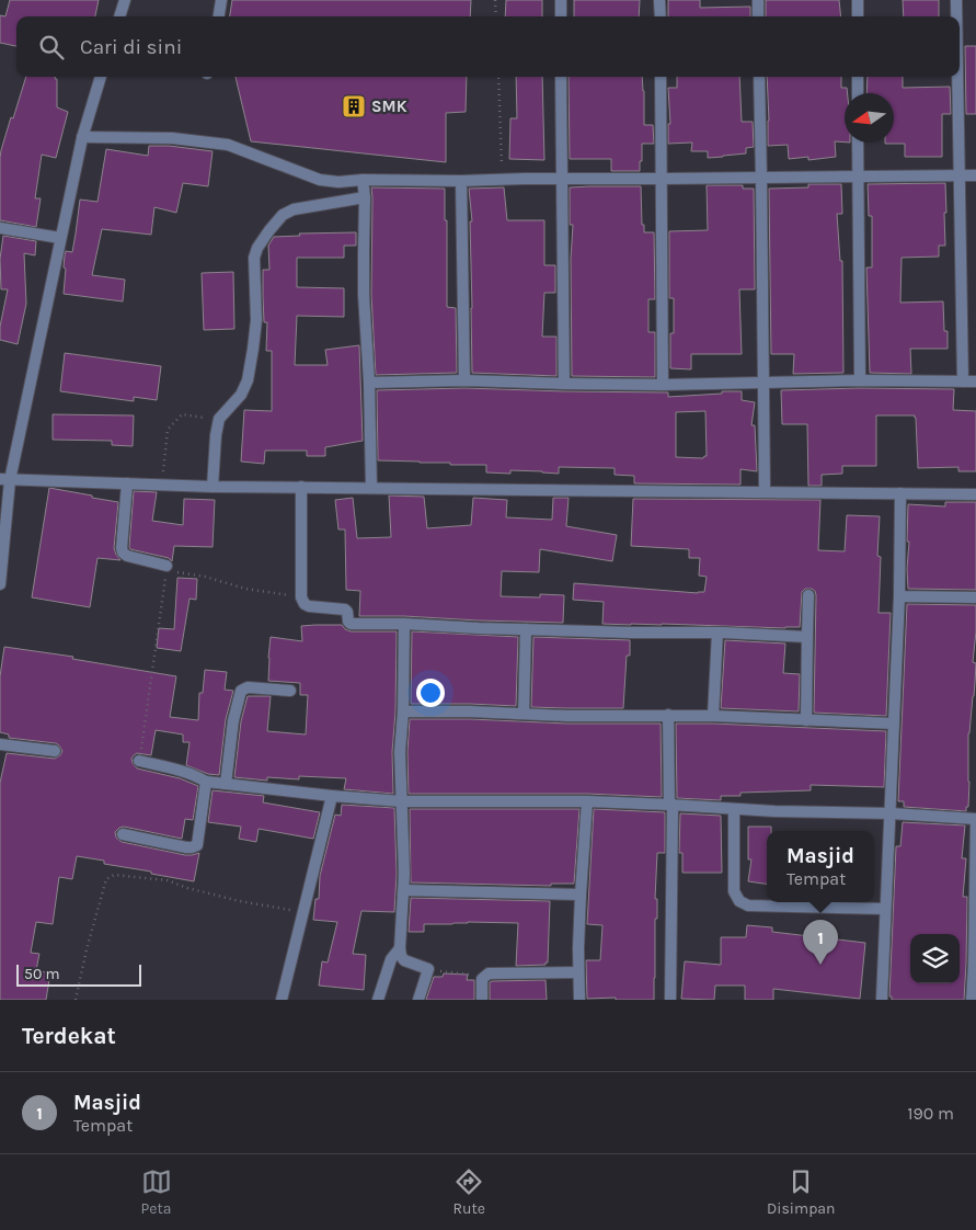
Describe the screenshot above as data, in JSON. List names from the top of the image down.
{
  "places": {
    "building": ["SMK"]
  },
  "scale_bar": "50 m",
  "north": "left",
  "page": {
    "search": "Cari di sini",
    "popup": ["Masjid", "Tempat"],
    "pins": "1",
    "scale": "50 m",
    "heading": "Terdekat",
    "list": [
      {
        "mark": "1",
        "name": "Masjid",
        "note": "Tempat",
        "value": "190 m"
      }
    ],
    "nav": ["Peta", "Rute", "Disimpan"]
  }
}
